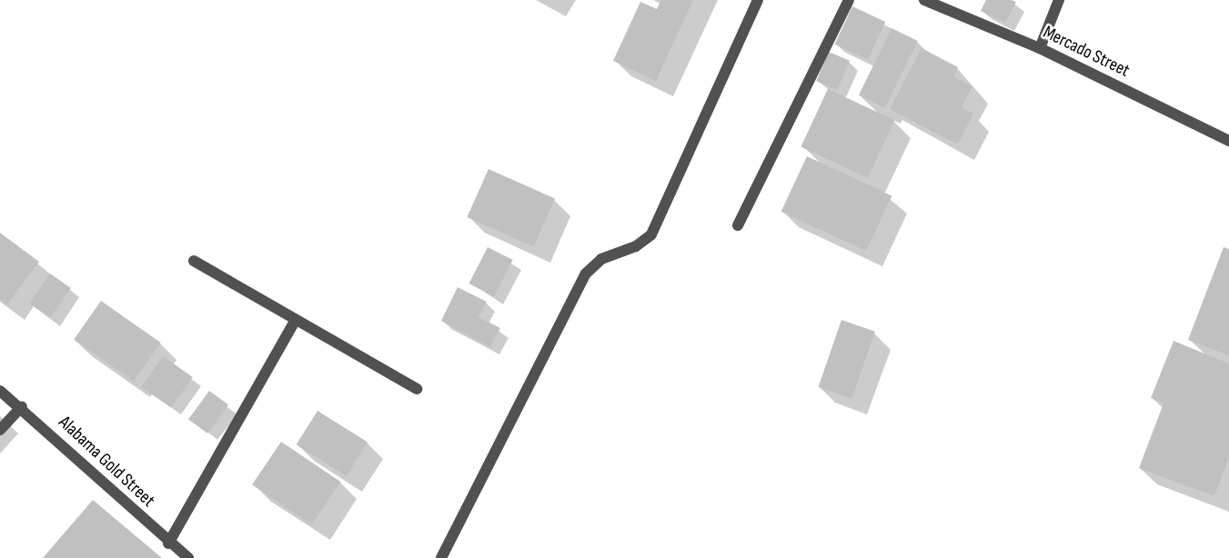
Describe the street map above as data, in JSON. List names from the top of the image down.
{
  "streets": {
    "street": ["Mercado Street", "Alabama Gold Street"]
  }
}
